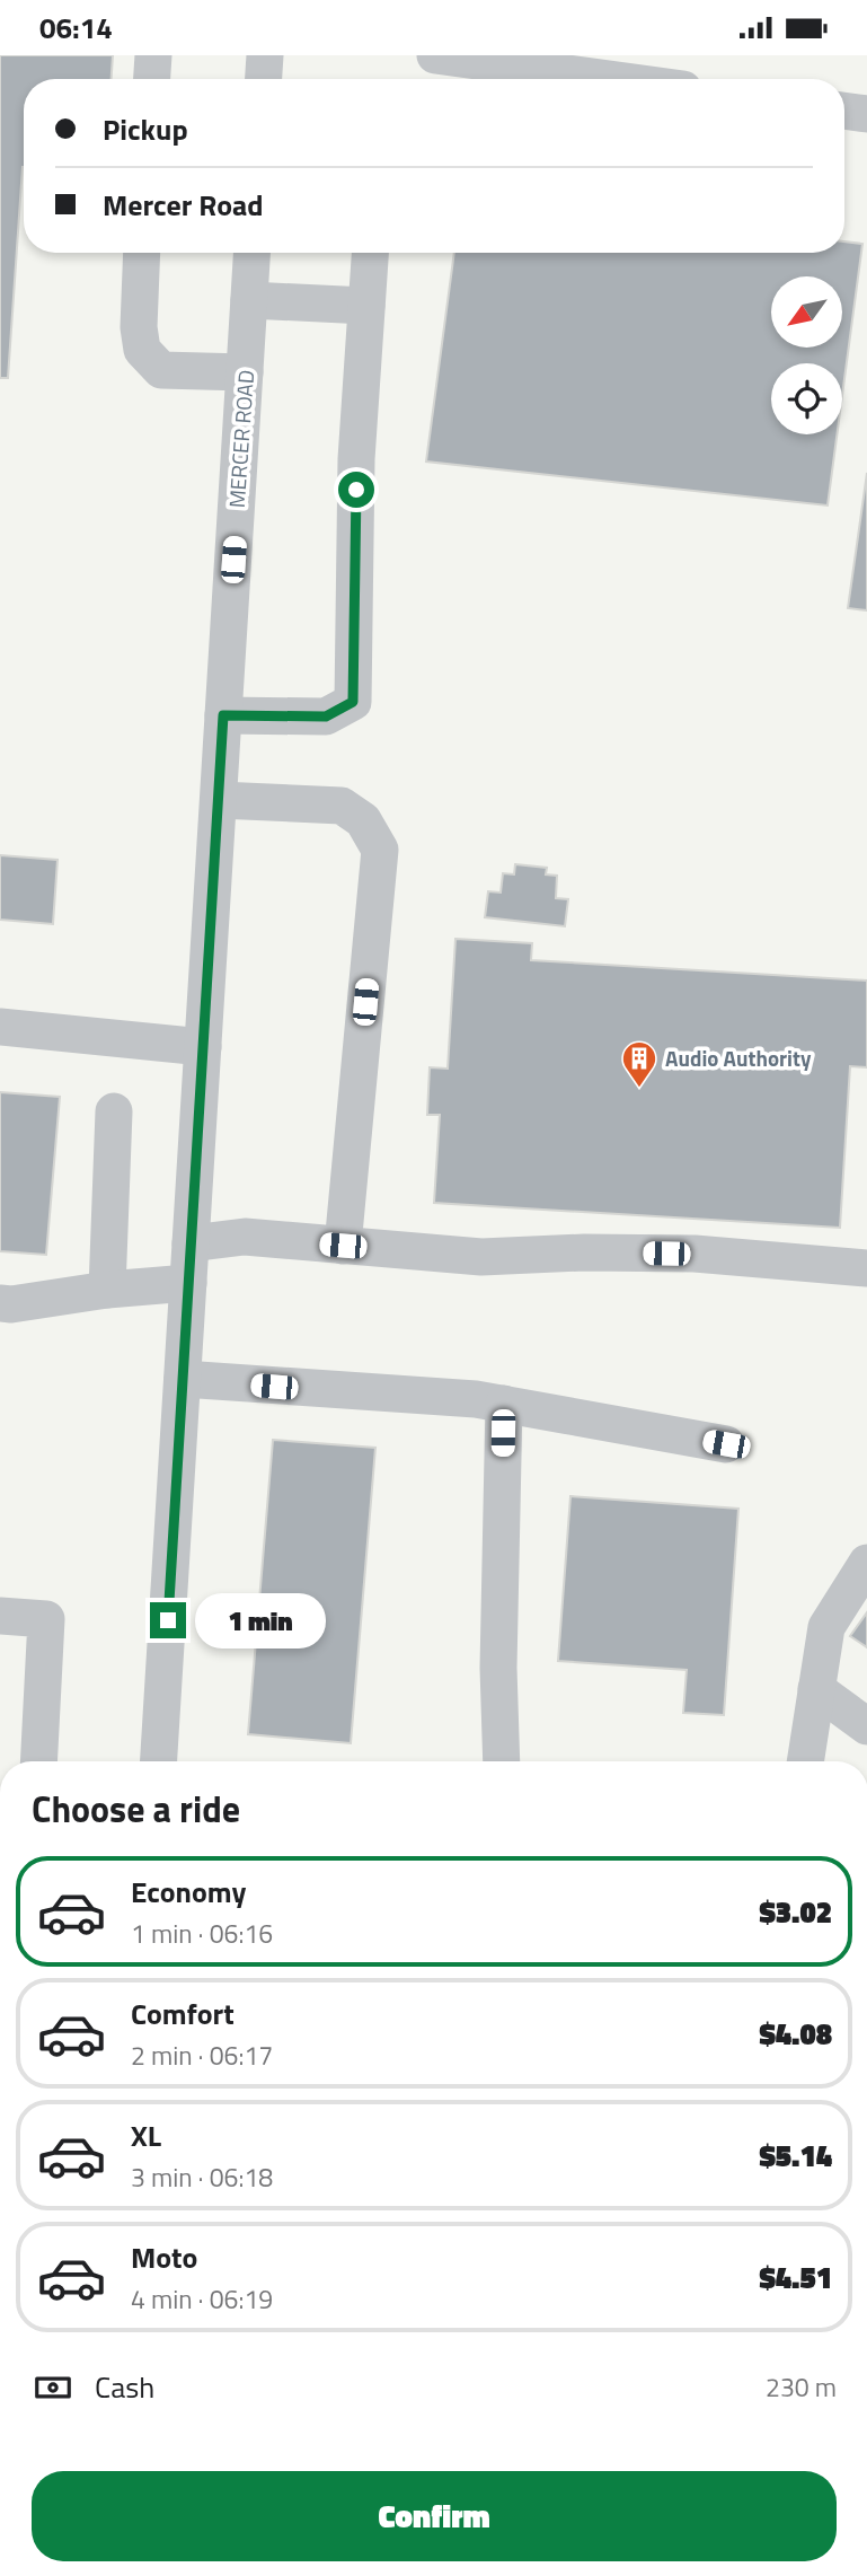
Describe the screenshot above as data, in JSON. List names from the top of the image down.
{
  "streets": {
    "street": ["MERCER ROAD"]
  },
  "places": {
    "building": ["Audio Authority"]
  },
  "north": "bottom left",
  "page": {
    "status": "06:14",
    "banner": ["Pickup", "Mercer Road"],
    "bubble": "1 min",
    "heading": "Choose a ride",
    "list": [
      {
        "name": "Economy",
        "note": "1 min · 06:16",
        "value": "$3.02"
      },
      {
        "name": "Comfort",
        "note": "2 min · 06:17",
        "value": "$4.08"
      },
      {
        "name": "XL",
        "note": "3 min · 06:18",
        "value": "$5.14"
      },
      {
        "name": "Moto",
        "note": "4 min · 06:19",
        "value": "$4.51"
      }
    ],
    "pay": ["Cash", "230 m"],
    "buttons": "Confirm"
  }
}
